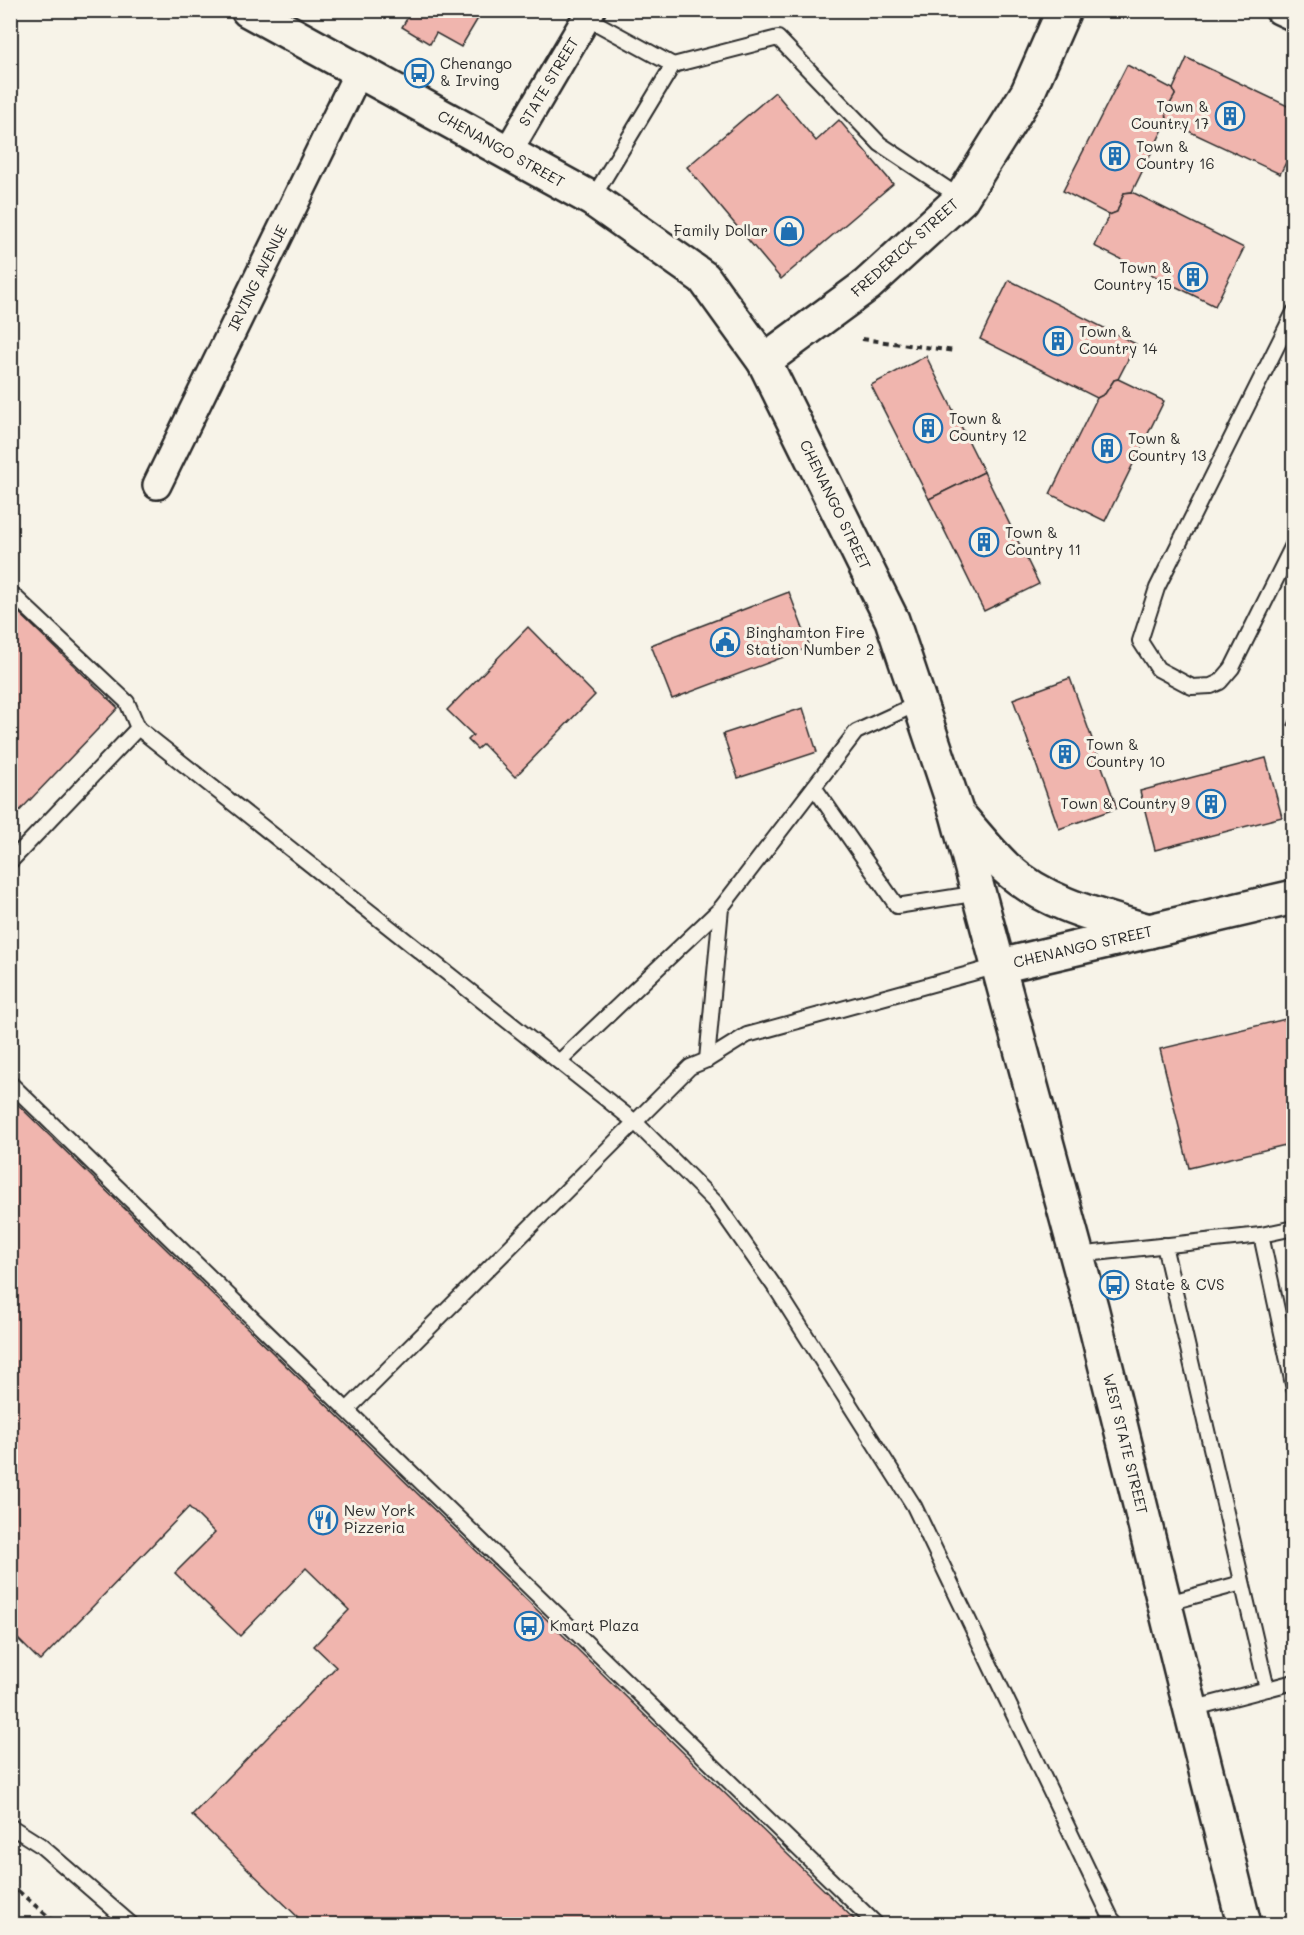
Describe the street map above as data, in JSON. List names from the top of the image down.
{
  "streets": {
    "street": [
      "STATE STREET",
      "CHENANGO STREET",
      "FREDERICK STREET",
      "IRVING AVENUE",
      "WEST STATE STREET"
    ]
  },
  "crossings": [
    ["STATE STREET", "CHENANGO STREET"],
    ["CHENANGO STREET", "FREDERICK STREET"],
    ["CHENANGO STREET", "IRVING AVENUE"],
    ["CHENANGO STREET", "WEST STATE STREET"]
  ],
  "places": {
    "bus stop": ["Chenango & Irving", "State & CVS", "Kmart Plaza"],
    "building": [
      "Town & Country 17",
      "Town & Country 16",
      "Town & Country 15",
      "Town & Country 14",
      "Town & Country 12",
      "Town & Country 13",
      "Town & Country 11",
      "Town & Country 10",
      "Town & Country 9"
    ],
    "shop": ["Family Dollar"],
    "public building": ["Binghamton Fire Station Number 2"],
    "restaurant": ["New York Pizzeria"]
  }
}
